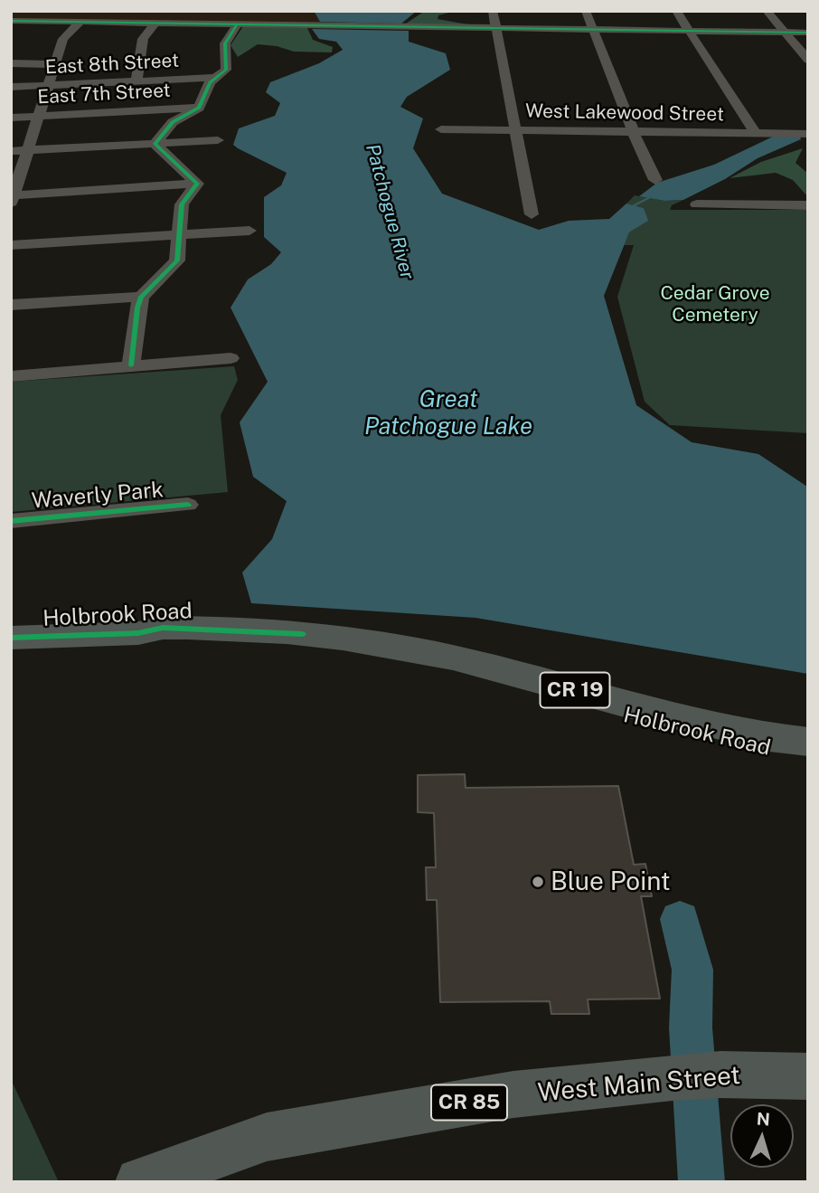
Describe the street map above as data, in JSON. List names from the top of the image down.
{
  "streets": {
    "main road": [
      "Holbrook Road",
      "CR 19",
      "West Main Street",
      "CR 85"
    ],
    "street": [
      "East 8th Street",
      "East 7th Street",
      "West Lakewood Street",
      "Waverly Park"
    ]
  },
  "water": ["Patchogue River", "Great Patchogue Lake"],
  "parks": ["Cedar Grove Cemetery"],
  "places": ["Blue Point"],
  "north": "top"
}
